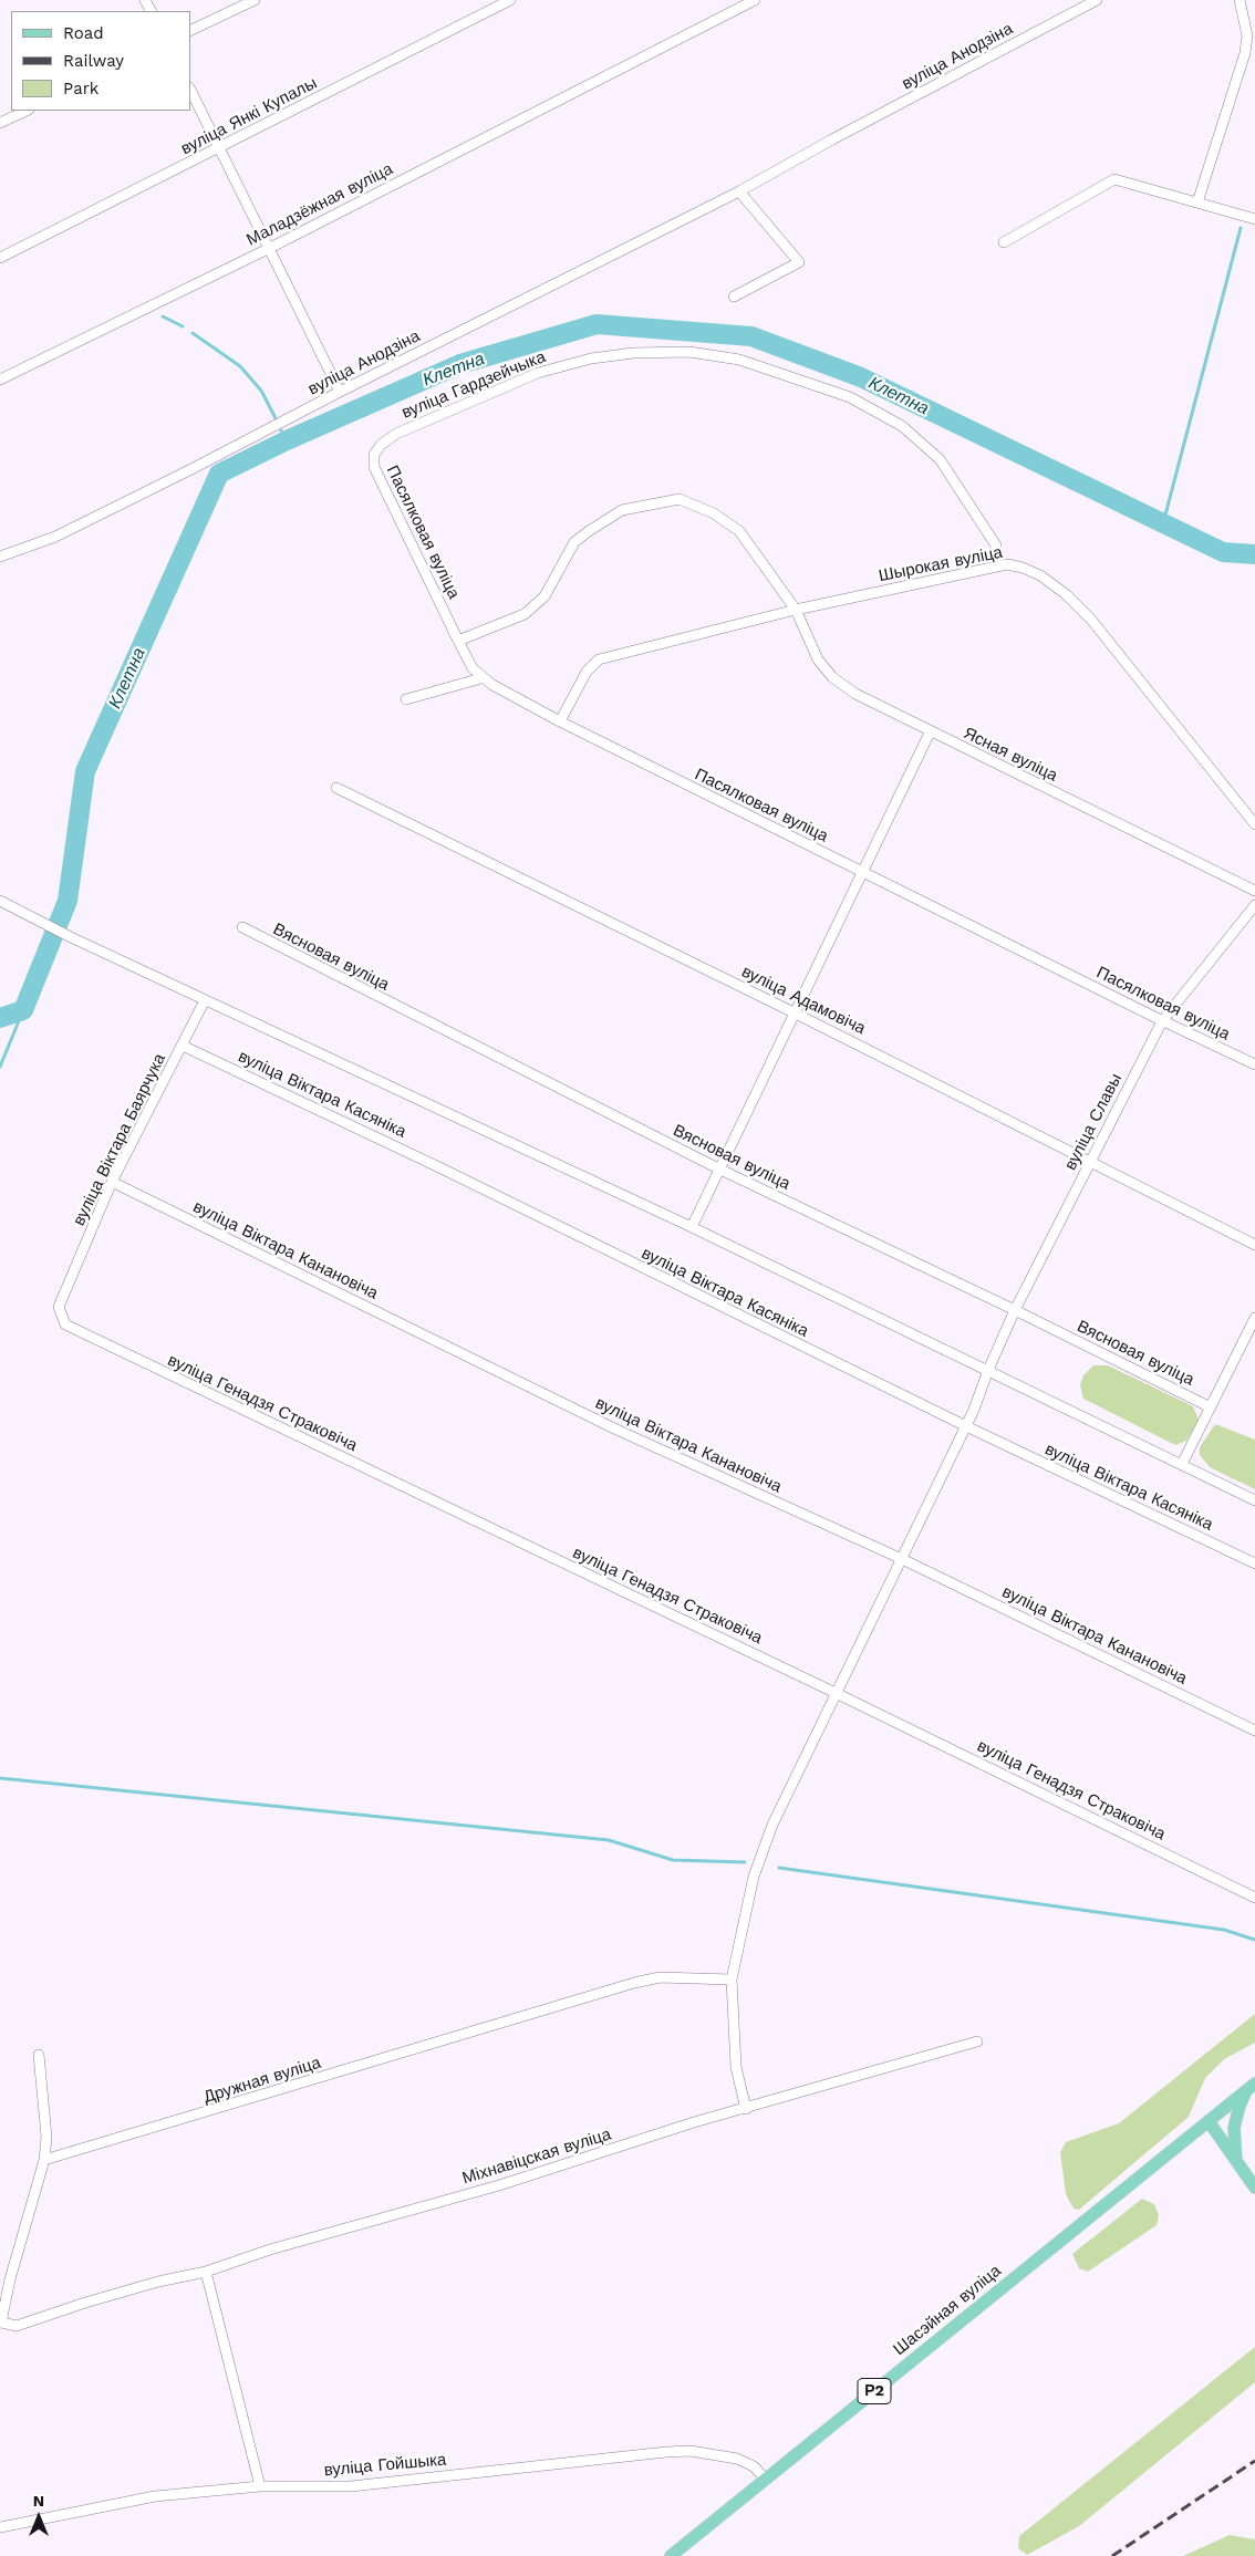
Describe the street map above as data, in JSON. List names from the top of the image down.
{
  "streets": {
    "main road": ["Шасэйная вуліца", "Р2"],
    "street": [
      "вуліца Анодзіна",
      "вуліца Янкі Купалы",
      "Маладзёжная вуліца",
      "вуліца Гардзейчыка",
      "Пасялковая вуліца",
      "Шырокая вуліца",
      "Ясная вуліца",
      "Вясновая вуліца",
      "вуліца Адамовіча",
      "вуліца Віктара Касяніка",
      "вуліца Славы",
      "вуліца Віктара Баярчука",
      "вуліца Віктара Канановіча",
      "вуліца Генадзя Страковіча",
      "Дружная вуліца",
      "Міхнавіцская вуліца",
      "вуліца Гойшыка"
    ]
  },
  "crossings": [
    ["вуліца Гардзейчыка", "Пасялковая вуліца"],
    ["вуліца Гардзейчыка", "Шырокая вуліца"],
    ["Пасялковая вуліца", "Шырокая вуліца"],
    ["Пасялковая вуліца", "вуліца Славы"],
    ["Шырокая вуліца", "Ясная вуліца"],
    ["Вясновая вуліца", "вуліца Славы"],
    ["вуліца Адамовіча", "вуліца Славы"],
    ["вуліца Віктара Касяніка", "вуліца Славы"],
    ["вуліца Віктара Касяніка", "вуліца Віктара Баярчука"],
    ["вуліца Славы", "вуліца Віктара Канановіча"],
    ["вуліца Славы", "вуліца Генадзя Страковіча"],
    ["вуліца Славы", "Дружная вуліца"],
    ["вуліца Віктара Баярчука", "вуліца Віктара Канановіча"],
    ["вуліца Віктара Баярчука", "вуліца Генадзя Страковіча"],
    ["Шасэйная вуліца", "Р2"],
    ["Шасэйная вуліца", "вуліца Гойшыка"]
  ],
  "water": ["Клетна"],
  "legend": ["Road", "Railway", "Park"],
  "north": "top"
}
